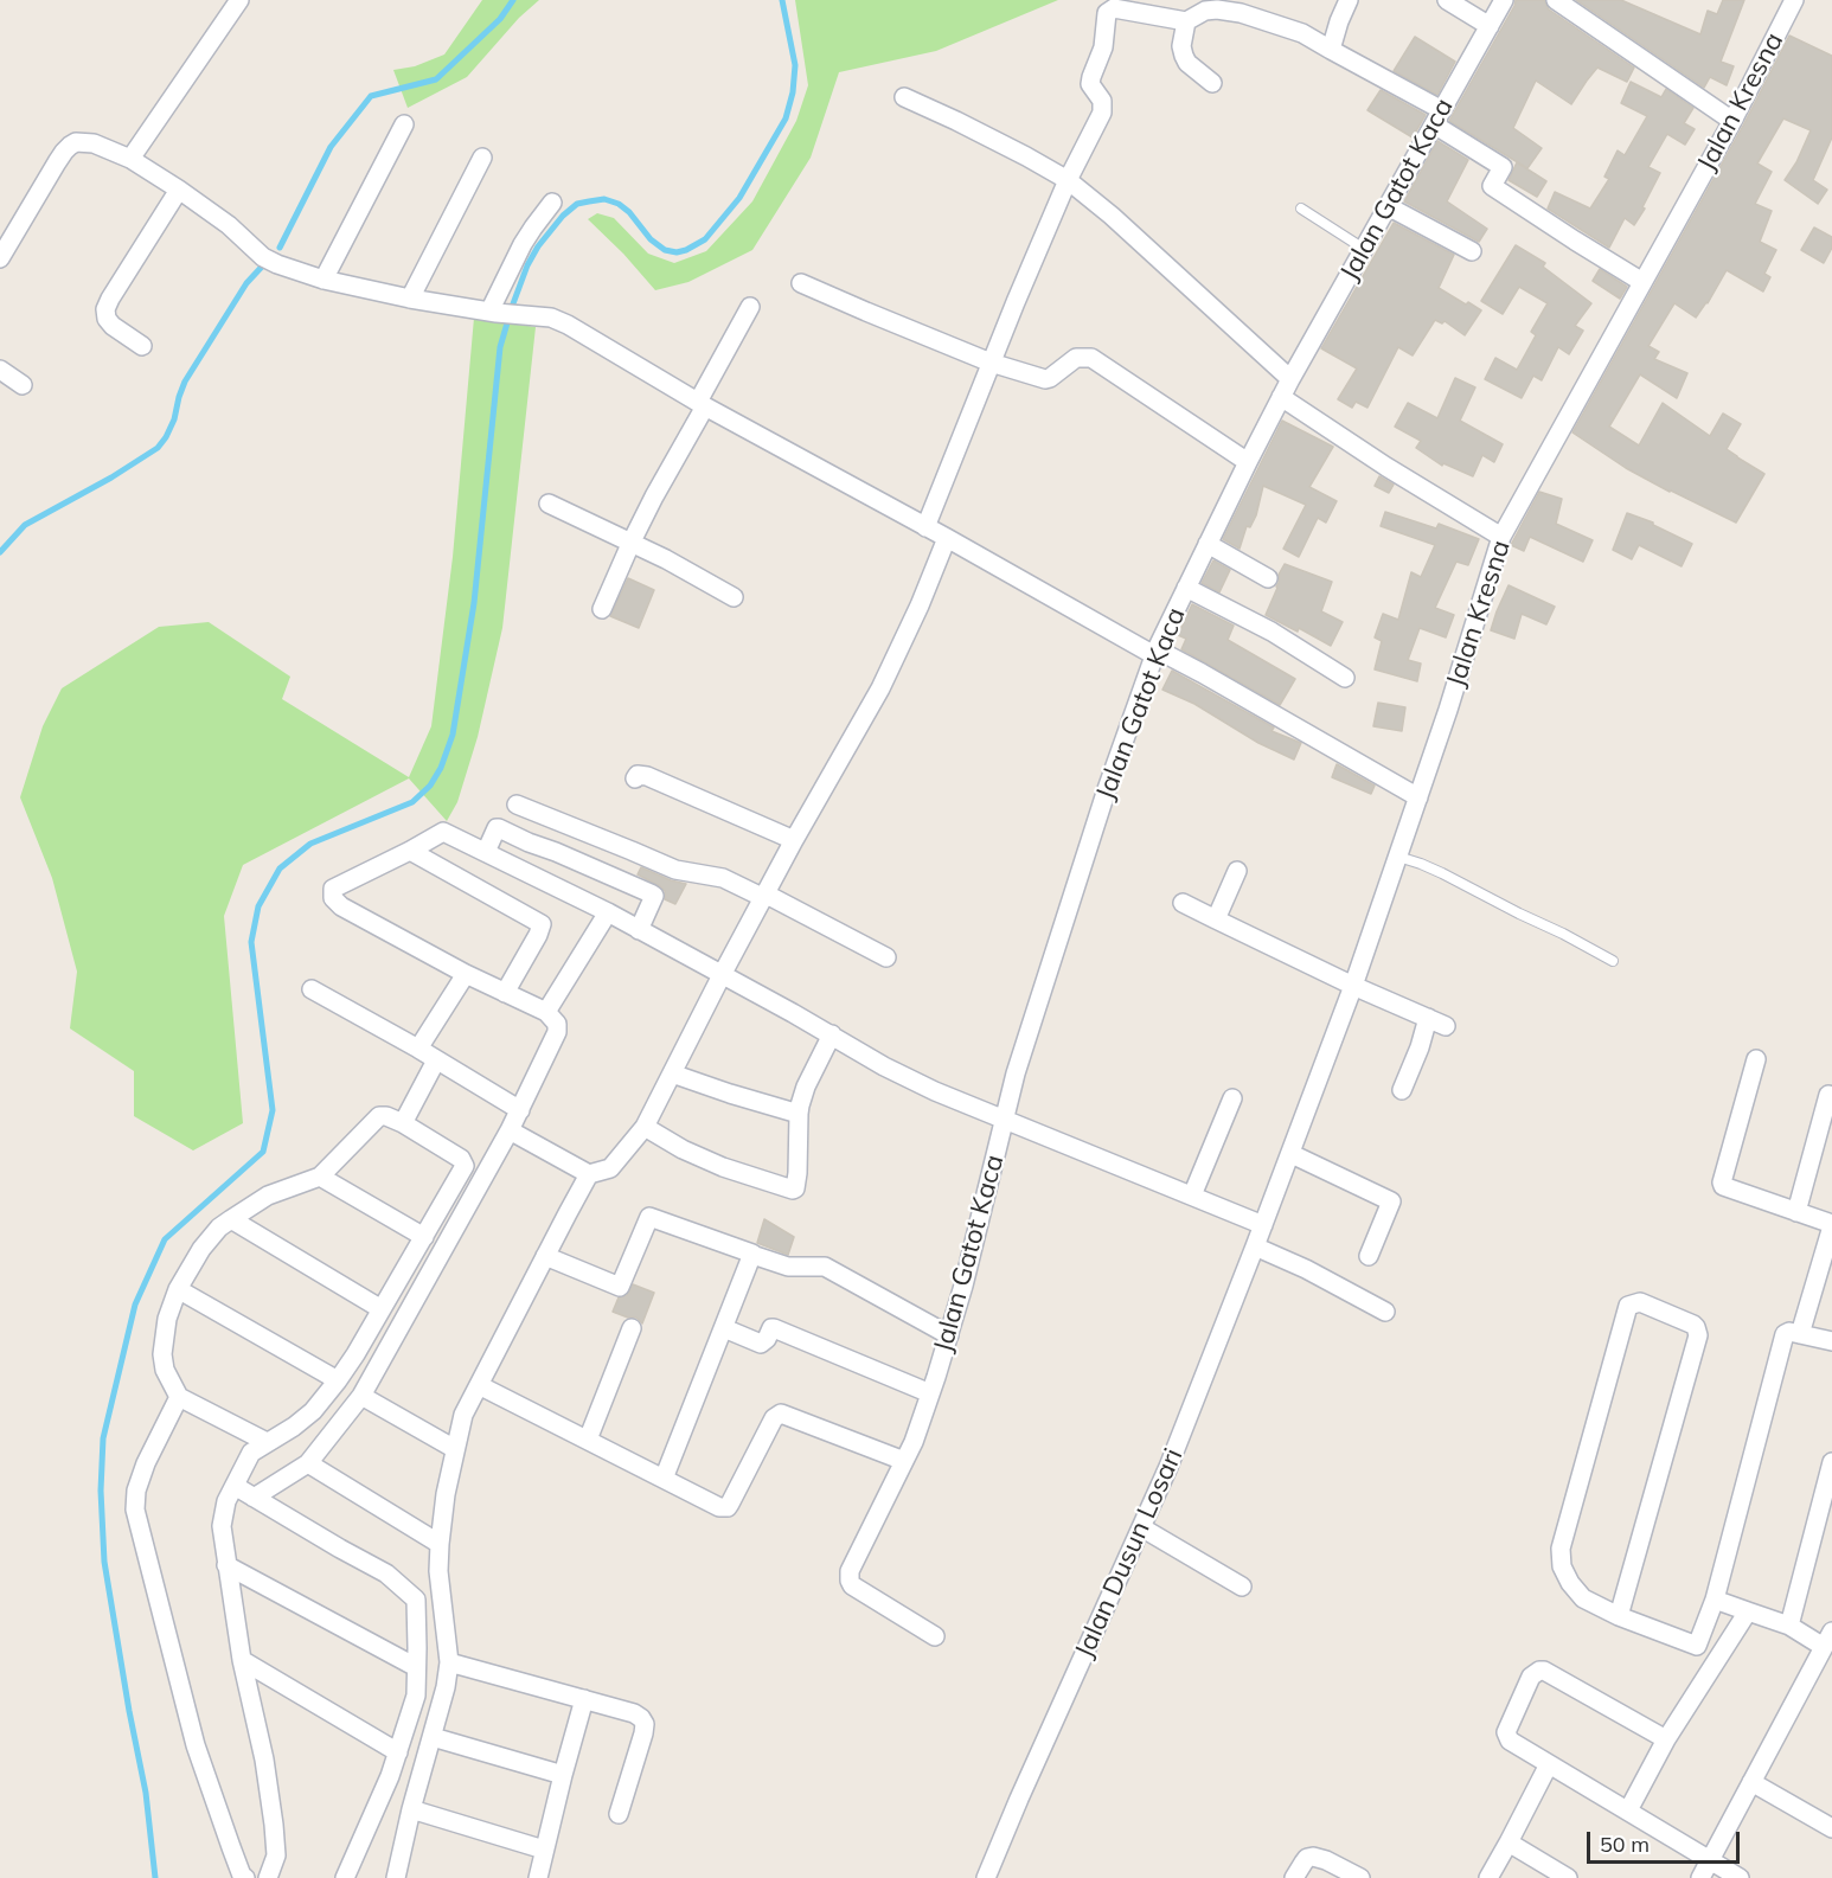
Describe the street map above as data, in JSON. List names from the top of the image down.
{
  "streets": {
    "street": ["Jalan Kresna", "Jalan Gatot Kaca", "Jalan Dusun Losari"]
  },
  "crossings": [
    ["Jalan Kresna", "Jalan Dusun Losari"]
  ],
  "scale_bar": "50 m"
}
